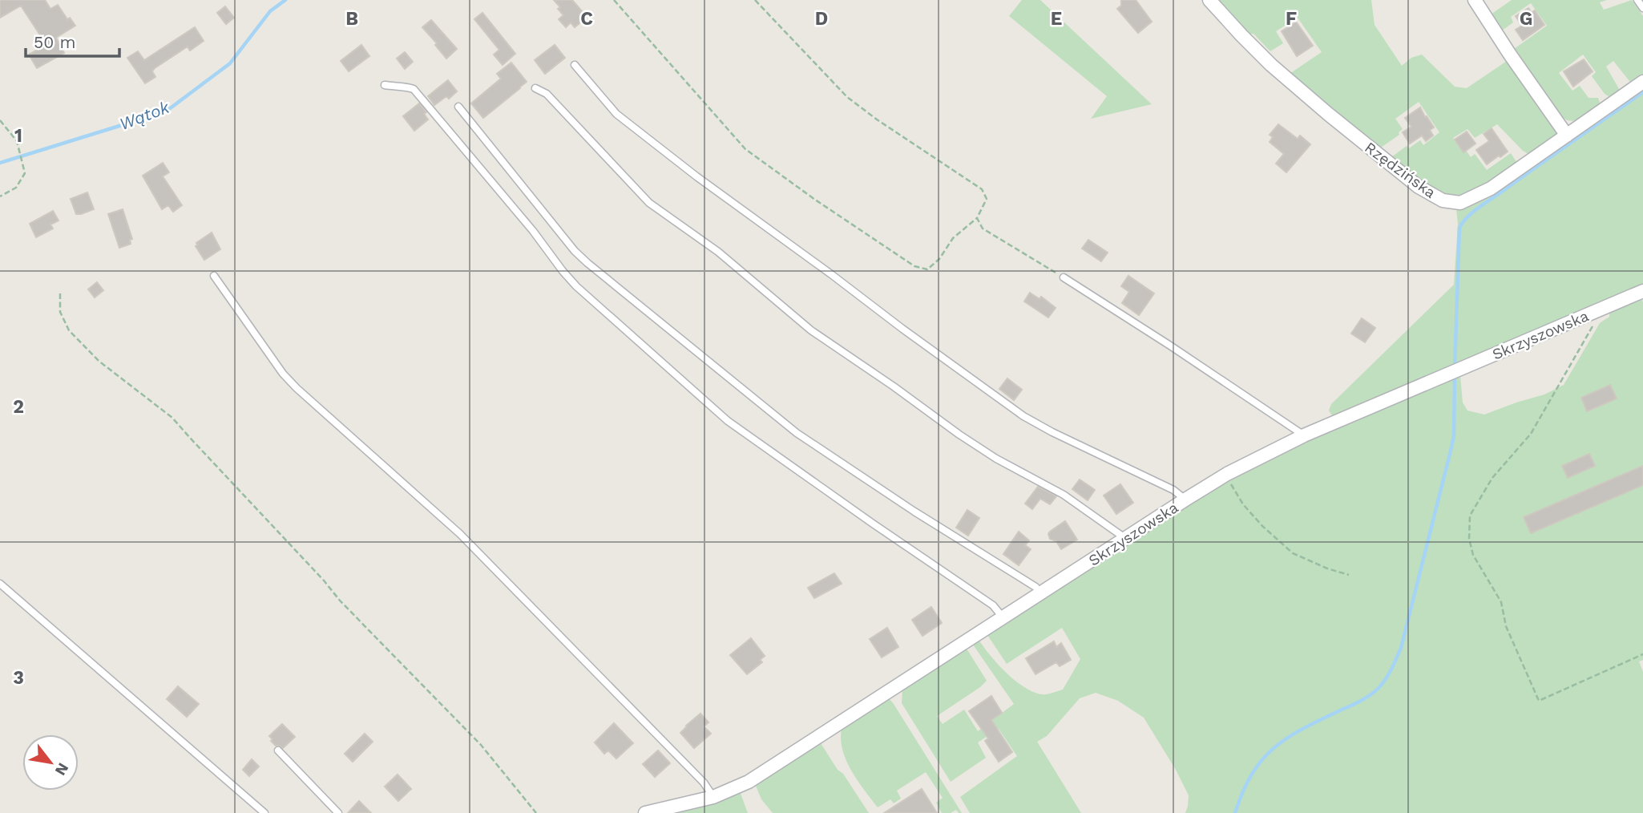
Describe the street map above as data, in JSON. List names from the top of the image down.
{
  "streets": {
    "street": ["Rzędzińska", "Skrzyszowska"]
  },
  "water": ["Wątok"],
  "scale_bar": "50 m",
  "north": "bottom right",
  "grid": {
    "columns": [
      "B",
      "C",
      "D",
      "E",
      "F",
      "G"
    ],
    "rows": ["1", "2", "3"]
  }
}
